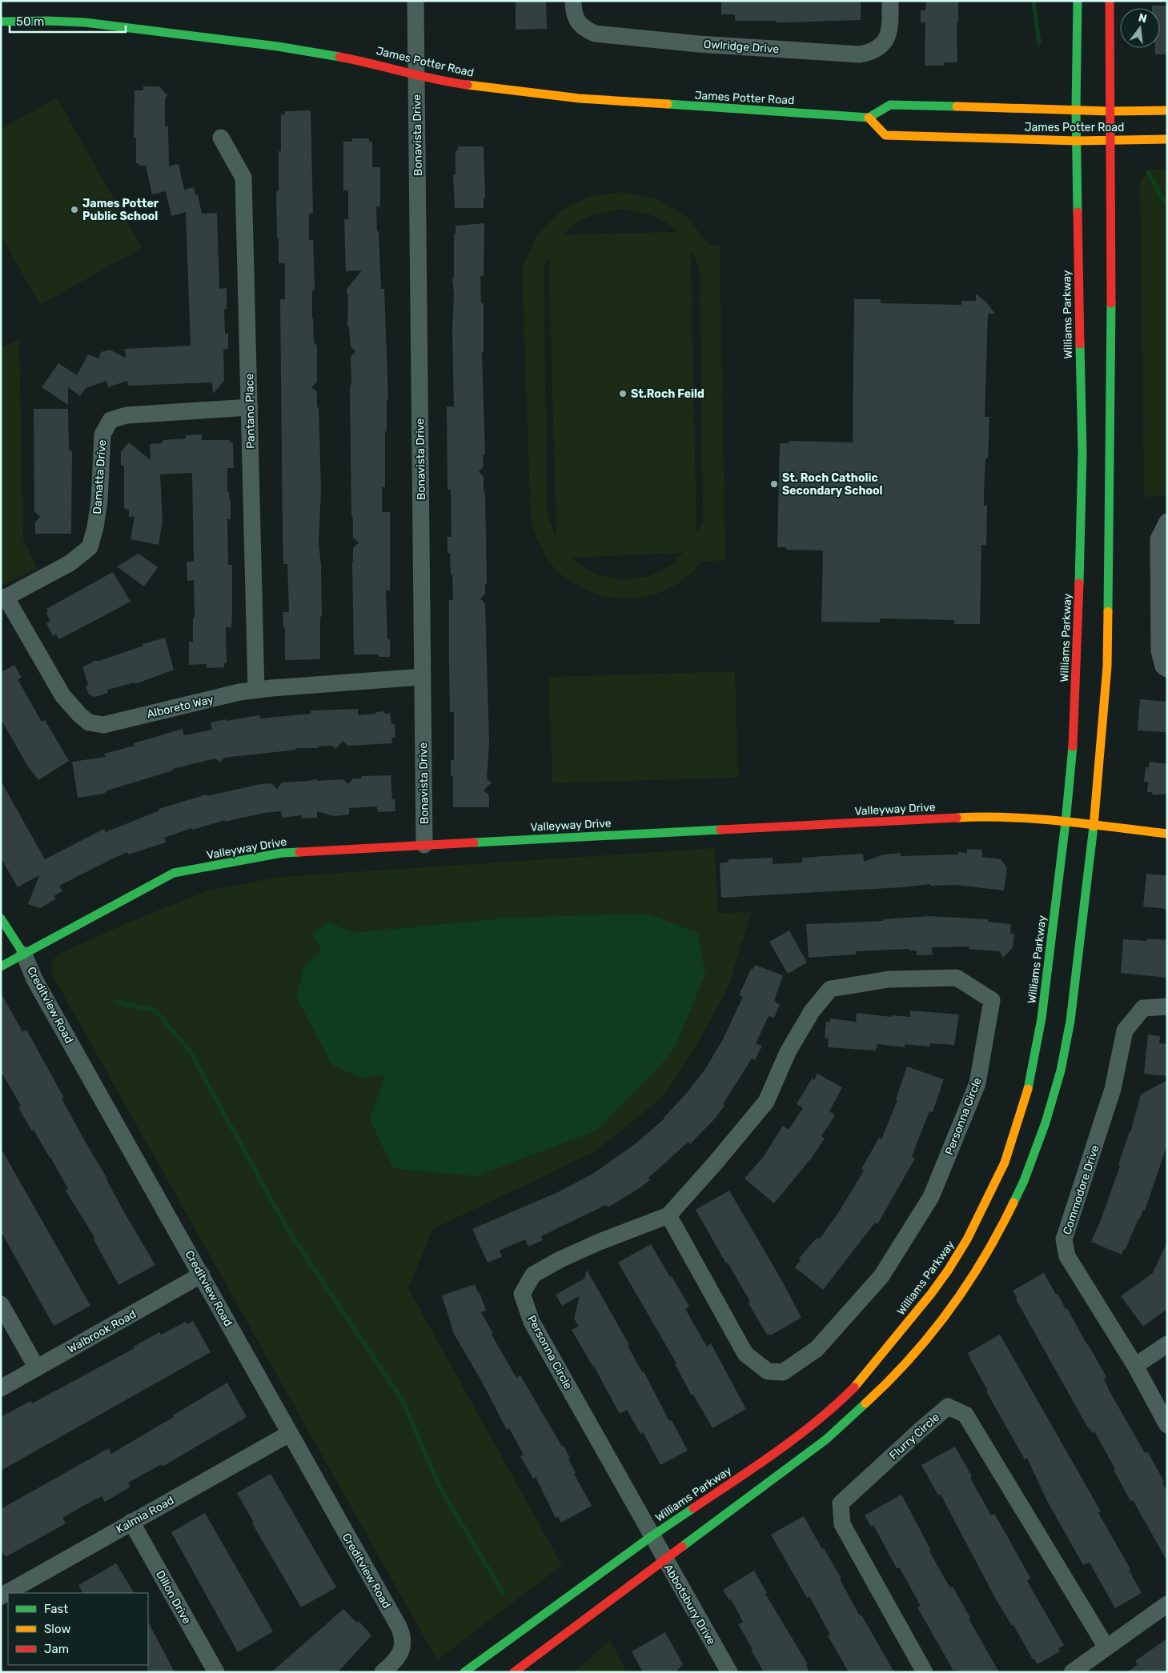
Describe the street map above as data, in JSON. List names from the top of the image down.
{
  "streets": {
    "main road": [
      "James Potter Road",
      "Williams Parkway",
      "Valleyway Drive",
      "Creditview Road"
    ],
    "street": [
      "Owlridge Drive",
      "Bonavista Drive",
      "Pantano Place",
      "Damatta Drive",
      "Alboreto Way",
      "Personna Circle",
      "Commodore Drive",
      "Walbrook Road",
      "Flurry Circle",
      "Kalmia Road",
      "Dillon Drive",
      "Abbotsbury Drive"
    ]
  },
  "crossings": [
    ["James Potter Road", "Bonavista Drive"],
    ["James Potter Road", "Williams Parkway"],
    ["Bonavista Drive", "Alboreto Way"],
    ["Bonavista Drive", "Valleyway Drive"],
    ["Williams Parkway", "Valleyway Drive"],
    ["Williams Parkway", "Personna Circle"],
    ["Williams Parkway", "Abbotsbury Drive"],
    ["Pantano Place", "Damatta Drive"],
    ["Pantano Place", "Alboreto Way"],
    ["Damatta Drive", "Alboreto Way"],
    ["Valleyway Drive", "Creditview Road"],
    ["Creditview Road", "Walbrook Road"],
    ["Creditview Road", "Kalmia Road"],
    ["Personna Circle", "Abbotsbury Drive"],
    ["Kalmia Road", "Dillon Drive"]
  ],
  "places": ["James Potter Public School", "St.Roch Feild", "St. Roch Catholic Secondary School"],
  "legend": ["Fast", "Slow", "Jam"],
  "scale_bar": "50 m",
  "north": "top"
}
